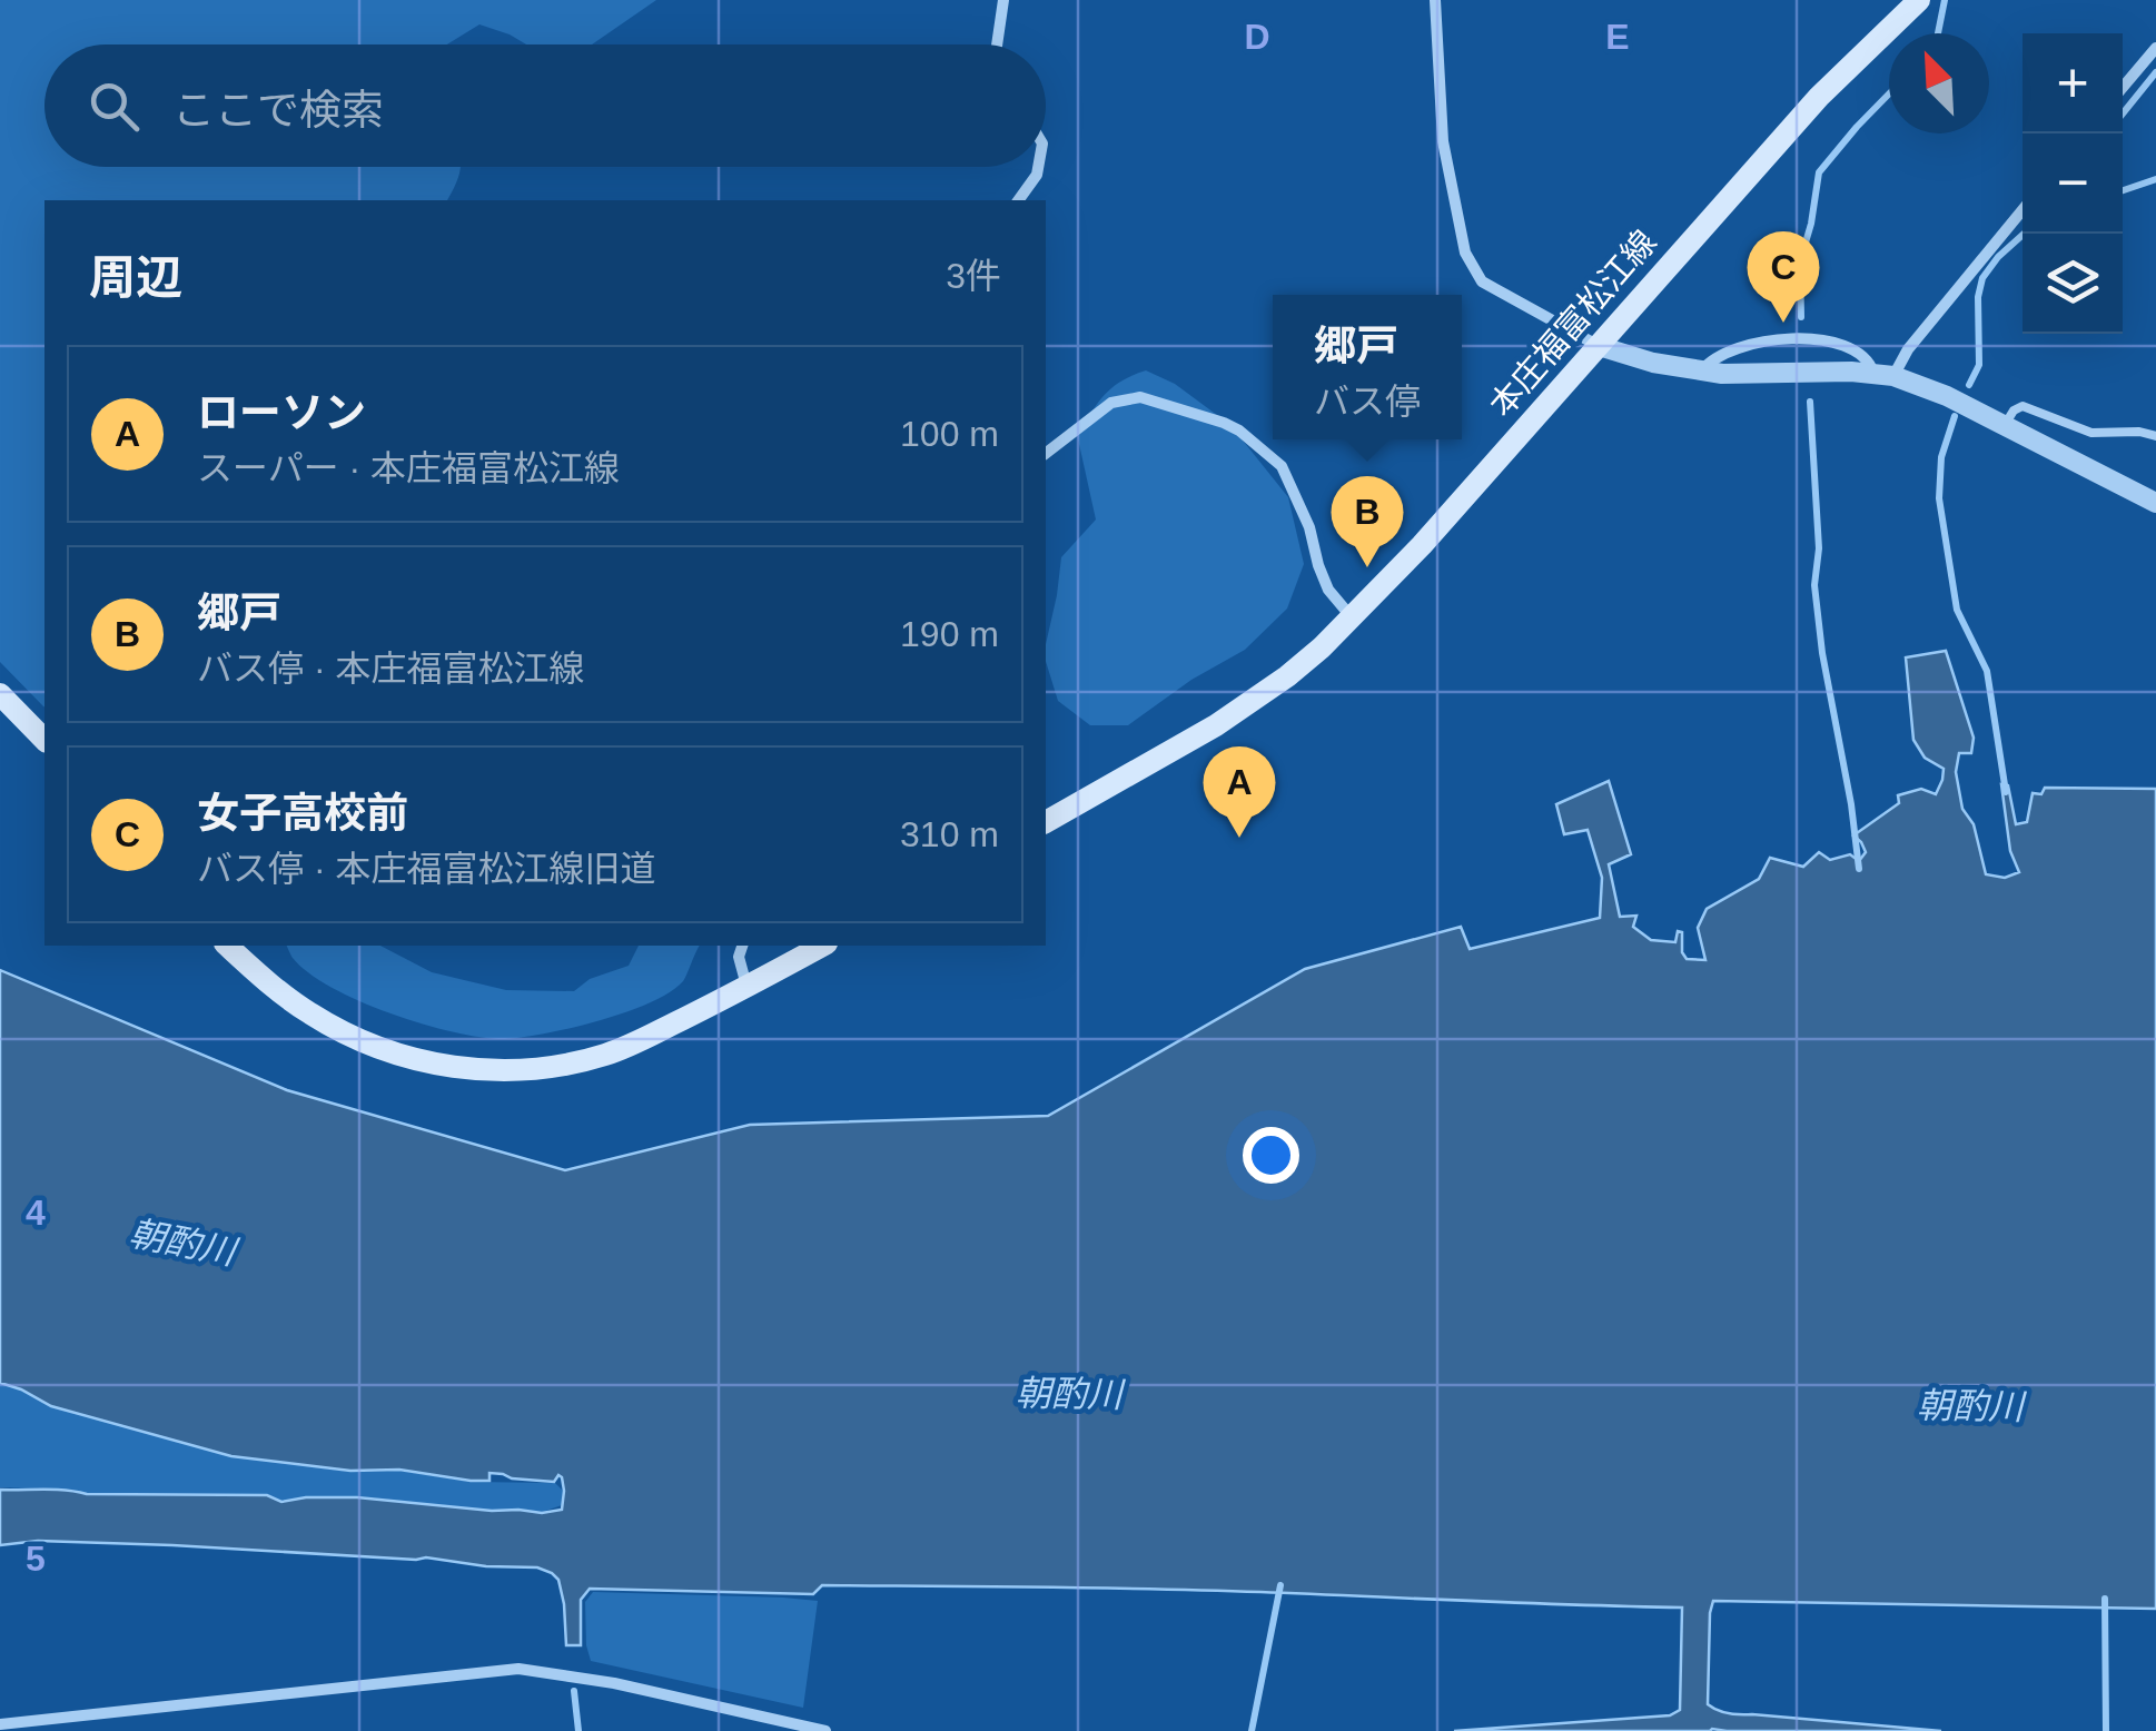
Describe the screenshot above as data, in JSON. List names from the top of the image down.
{
  "streets": {
    "main road": ["本庄福富松江線"]
  },
  "water": ["朝酌川"],
  "north": "top left",
  "page": {
    "map_buttons": ["+", "−"],
    "search": "ここで検索",
    "heading": ["周辺", "3件"],
    "pins": ["C", "B", "A"],
    "popup": ["郷戸", "バス停"],
    "list": [
      {
        "mark": "A",
        "name": "ローソン",
        "note": "スーパー · 本庄福富松江線",
        "value": "100 m"
      },
      {
        "mark": "B",
        "name": "郷戸",
        "note": "バス停 · 本庄福富松江線",
        "value": "190 m"
      },
      {
        "mark": "C",
        "name": "女子高校前",
        "note": "バス停 · 本庄福富松江線旧道",
        "value": "310 m"
      }
    ]
  },
  "grid": {
    "columns": ["D", "E"],
    "rows": ["4", "5"]
  }
}
